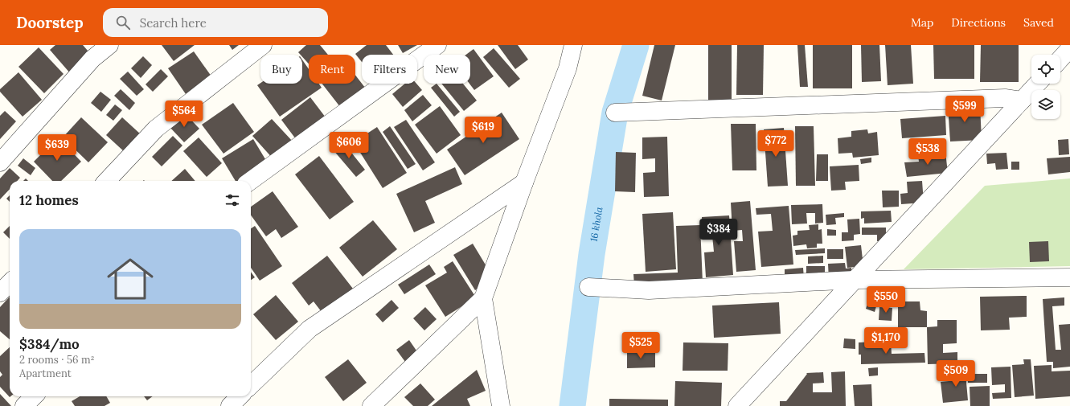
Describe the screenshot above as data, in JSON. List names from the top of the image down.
{
  "water": ["16 khola"],
  "page": {
    "header": "Doorstep",
    "search": "Search here",
    "nav": ["Map", "Directions", "Saved"],
    "chip": [
      "Buy",
      "Rent",
      "Filters",
      "New"
    ],
    "price": [
      "$599",
      "$564",
      "$619",
      "$772",
      "$606",
      "$639",
      "$538",
      "$384",
      "$550",
      "$1,170",
      "$525",
      "$509"
    ],
    "heading": "12 homes",
    "list": [
      {
        "name": "$384/mo",
        "note": "2 rooms · 56 m² · Apartment"
      }
    ]
  }
}
